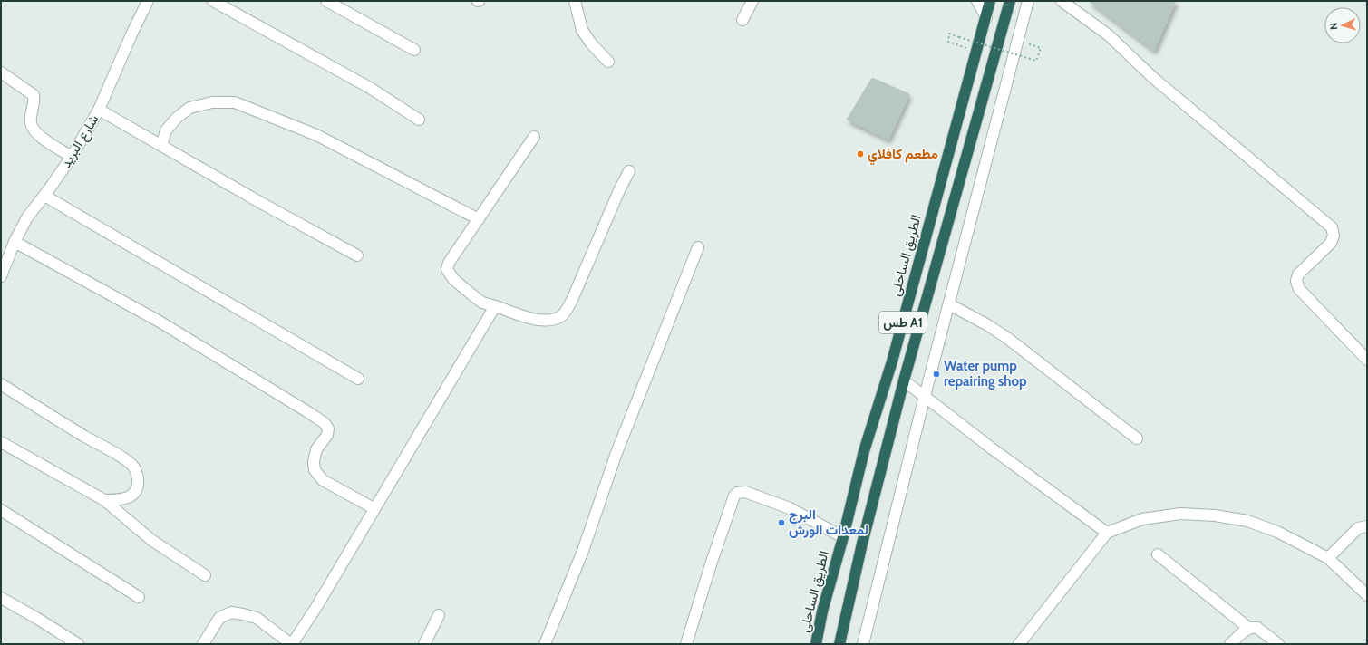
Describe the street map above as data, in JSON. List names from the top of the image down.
{
  "streets": {
    "highway": ["الطريق الساحلى", "طس A1"],
    "street": ["شارع البريد"]
  },
  "places": ["مطعم كافلاي", "Water pump repairing shop", "البرج لمعدات الورش"],
  "north": "left"
}
